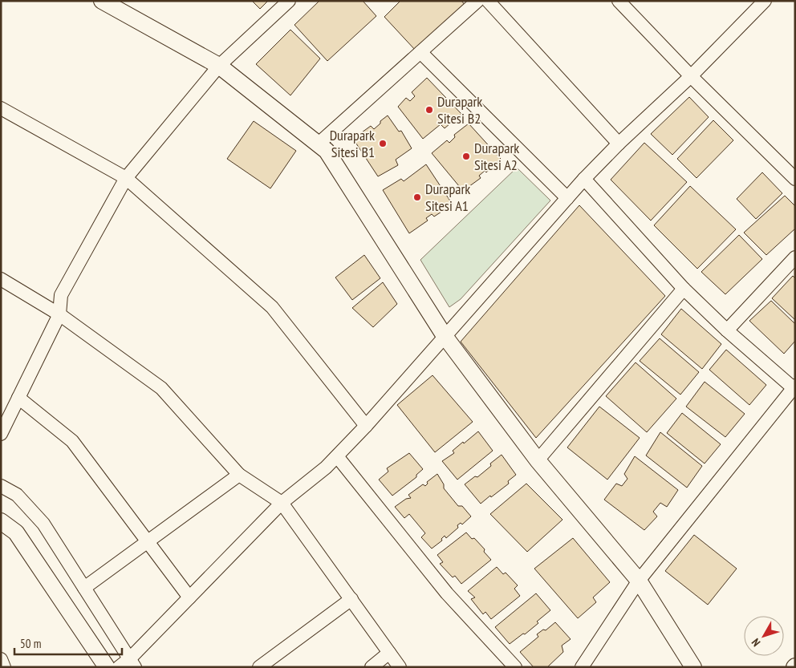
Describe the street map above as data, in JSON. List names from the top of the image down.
{
  "places": [
    "Durapark Sitesi B2",
    "Durapark Sitesi B1",
    "Durapark Sitesi A2",
    "Durapark Sitesi A1"
  ],
  "scale_bar": "50 m",
  "north": "bottom left"
}
